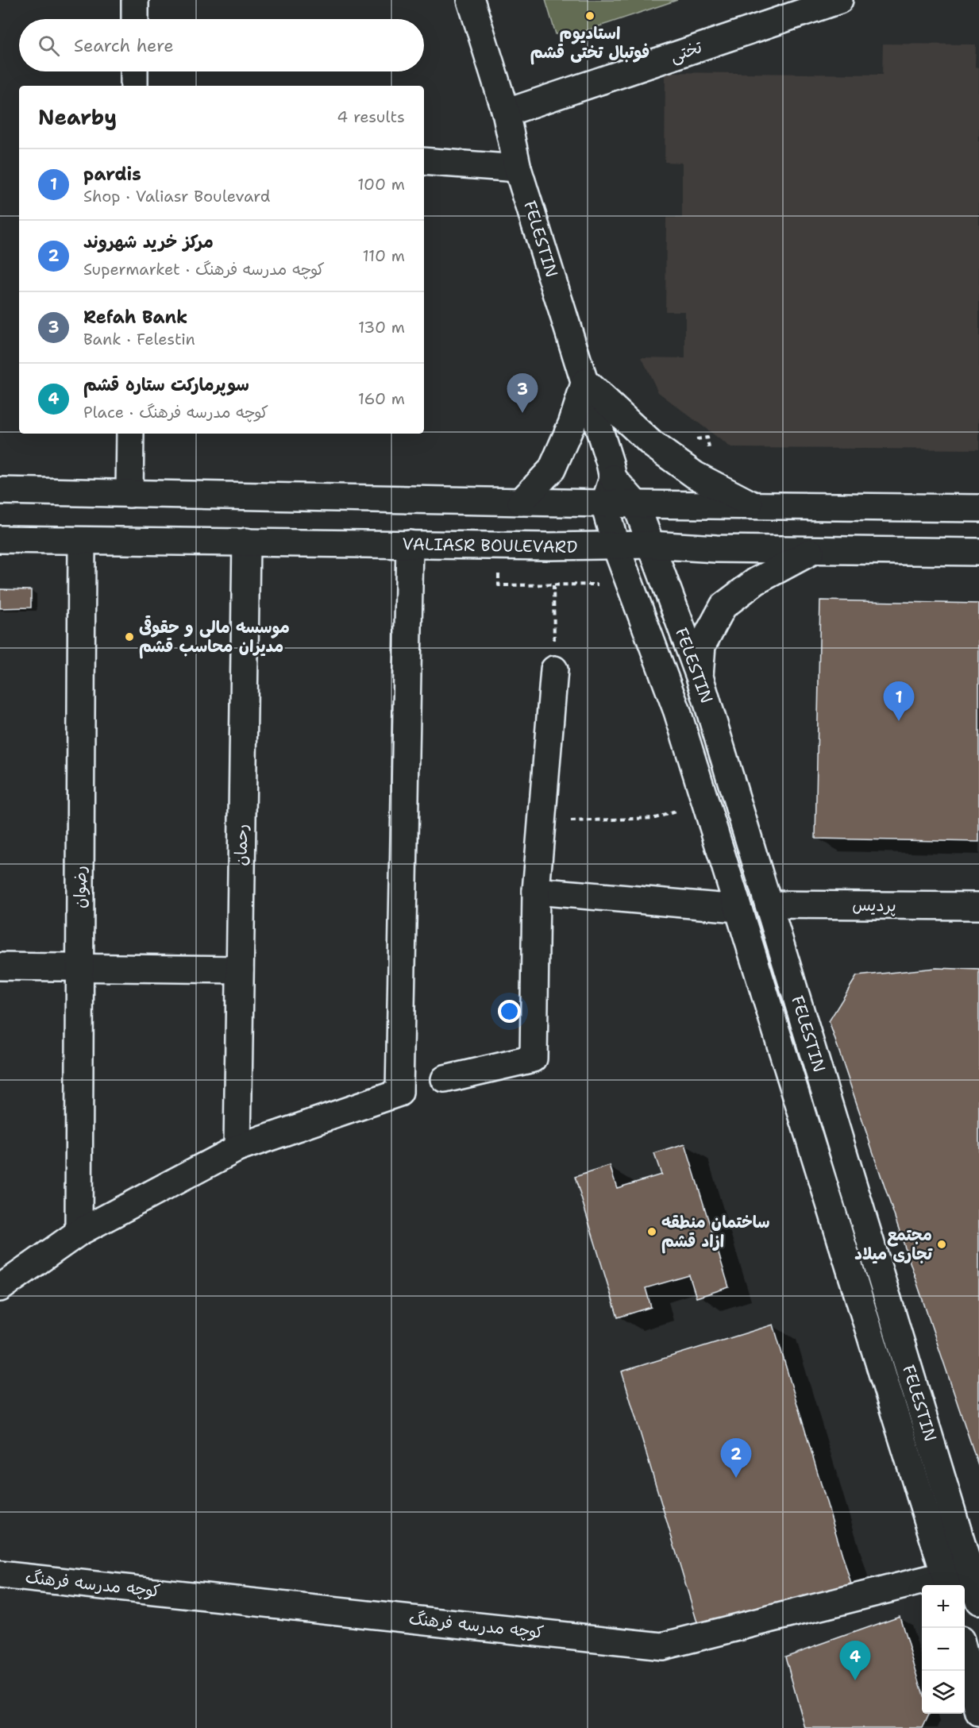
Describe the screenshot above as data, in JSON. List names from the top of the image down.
{
  "streets": {
    "main road": [
      "تختی",
      "FELESTIN",
      "VALIASR BOULEVARD",
      "رحمان",
      "رضوان",
      "پردیس",
      "کوچه مدرسه فرهنگ"
    ]
  },
  "crossings": [
    ["تختی", "FELESTIN"],
    ["FELESTIN", "VALIASR BOULEVARD"],
    ["FELESTIN", "پردیس"],
    ["FELESTIN", "کوچه مدرسه فرهنگ"],
    ["VALIASR BOULEVARD", "رحمان"],
    ["VALIASR BOULEVARD", "رضوان"]
  ],
  "places": [
    "استادیوم فوتبال تختی قشم",
    "موسسه مالی و حقوقی مدیران محاسب قشم",
    "ساختمان منطقه ازاد قشم",
    "مجتمع تجاری میلاد"
  ],
  "page": {
    "search": "Search here",
    "heading": ["Nearby", "4 results"],
    "list": [
      {
        "mark": "1",
        "name": "pardis",
        "note": "Shop · Valiasr Boulevard",
        "value": "100 m"
      },
      {
        "mark": "2",
        "name": "مرکز خرید شهروند",
        "note": "Supermarket · کوچه مدرسه فرهنگ",
        "value": "110 m"
      },
      {
        "mark": "3",
        "name": "Refah Bank",
        "note": "Bank · Felestin",
        "value": "130 m"
      },
      {
        "mark": "4",
        "name": "سوپرمارکت ستاره قشم",
        "note": "Place · کوچه مدرسه فرهنگ",
        "value": "160 m"
      }
    ],
    "pins": [
      "3",
      "1",
      "2",
      "4"
    ],
    "map_buttons": ["+", "−"]
  }
}
